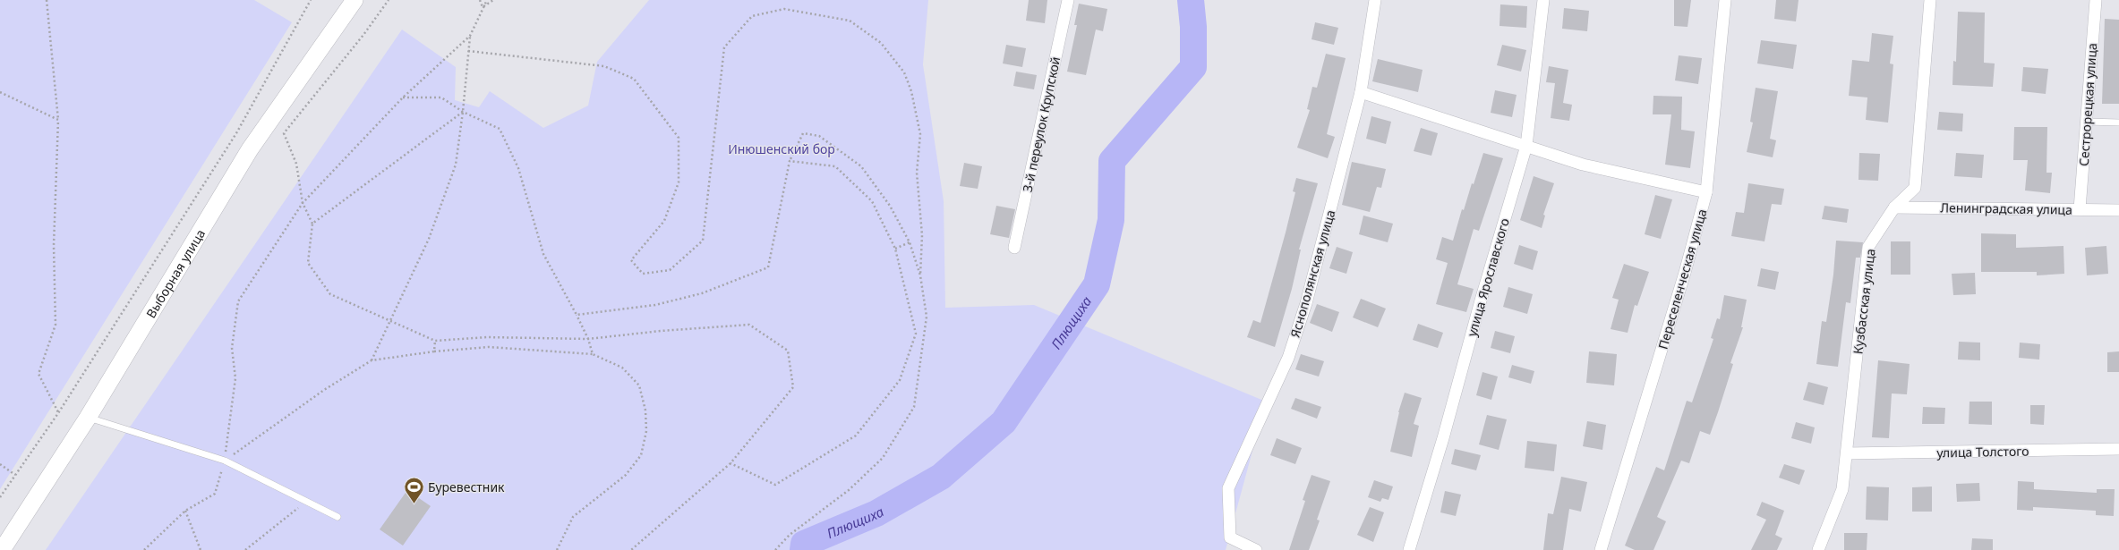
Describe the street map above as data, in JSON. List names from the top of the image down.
{
  "streets": {
    "main road": ["Выборная улица"],
    "street": [
      "Сестрорецкая улица",
      "3-й переулок Крупской",
      "Ленинградская улица",
      "Яснополянская улица",
      "улица Ярославского",
      "Переселенческая улица",
      "Кузбасская улица",
      "улица Толстого"
    ]
  },
  "crossings": [
    ["Сестрорецкая улица", "Ленинградская улица"],
    ["Ленинградская улица", "Кузбасская улица"],
    ["Кузбасская улица", "улица Толстого"]
  ],
  "water": ["Плющиха"],
  "parks": ["Инюшенский бор"],
  "places": {
    "sports": ["Буревестник"]
  }
}
